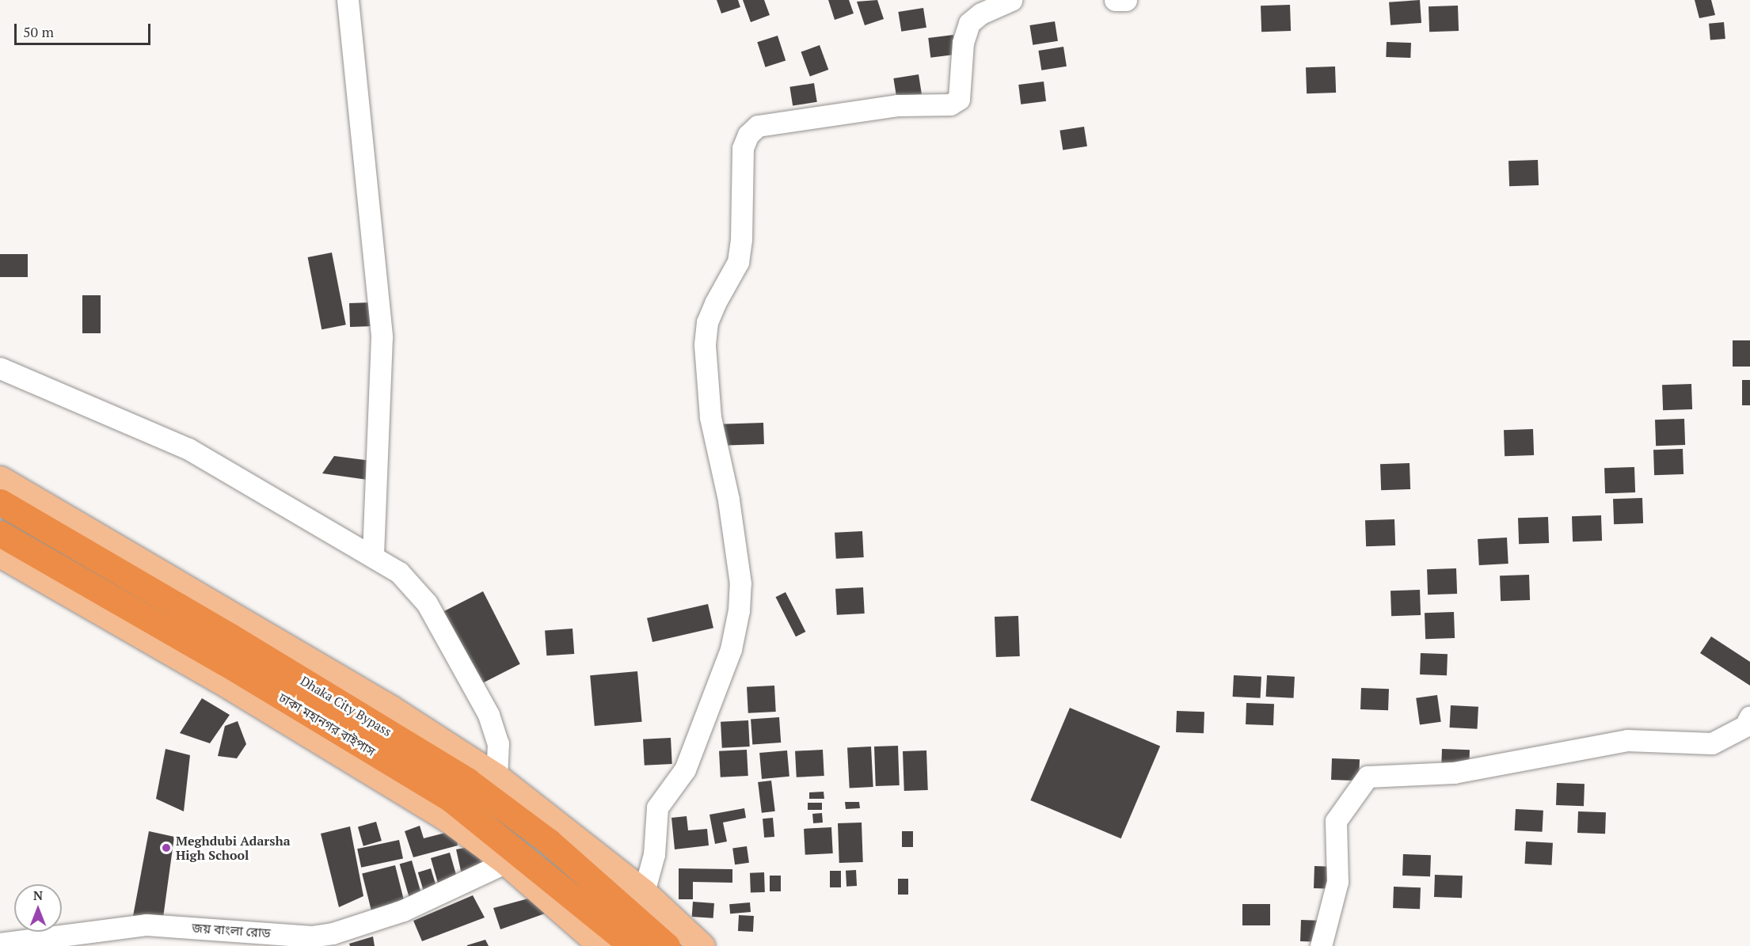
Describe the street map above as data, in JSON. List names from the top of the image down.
{
  "streets": {
    "highway": ["Dhaka City Bypass", "ঢাকা মহানগর বাইপাস"],
    "street": ["জয় বাংলা রোড"]
  },
  "places": ["Meghdubi Adarsha High School"],
  "scale_bar": "50 m",
  "north": "top"
}
